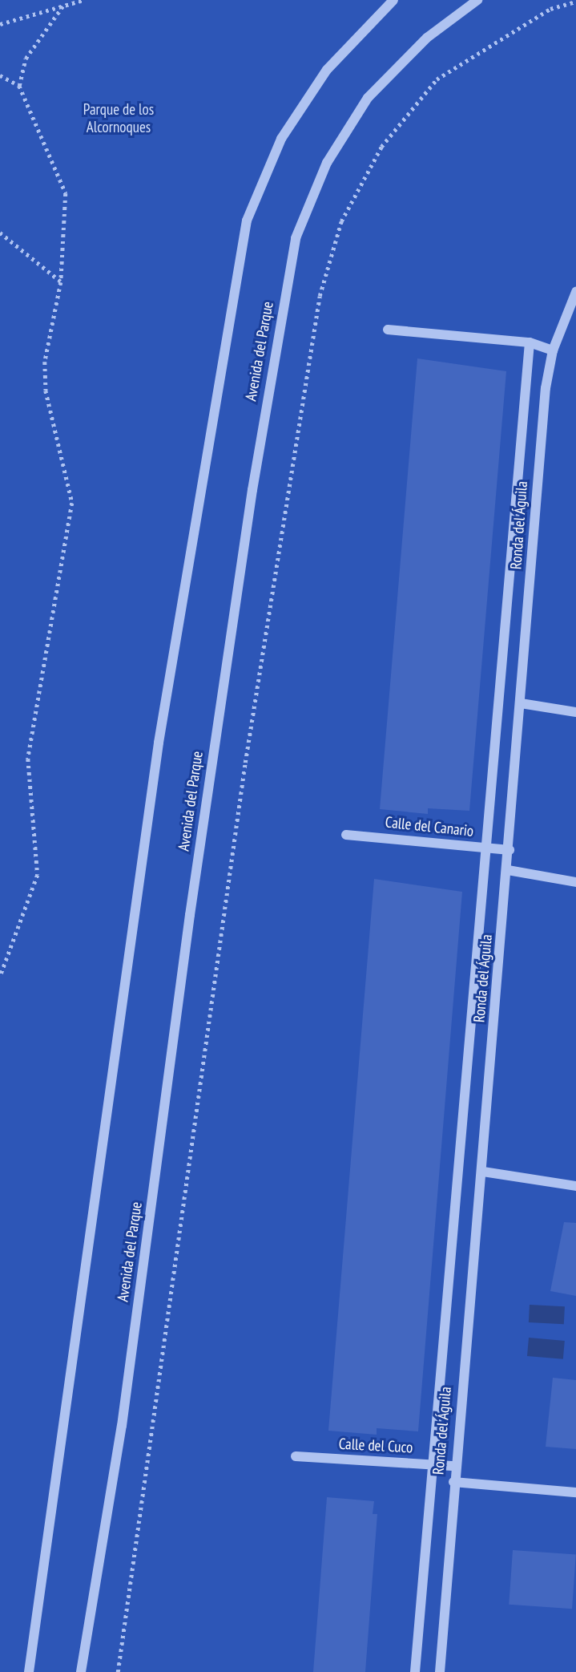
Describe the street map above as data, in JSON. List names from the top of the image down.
{
  "streets": {
    "street": [
      "Avenida del Parque",
      "Ronda del Águila",
      "Calle del Canario",
      "Calle del Cuco"
    ]
  },
  "crossings": [
    ["Ronda del Águila", "Calle del Canario"],
    ["Ronda del Águila", "Calle del Cuco"]
  ],
  "parks": ["Parque de los Alcornoques"]
}
